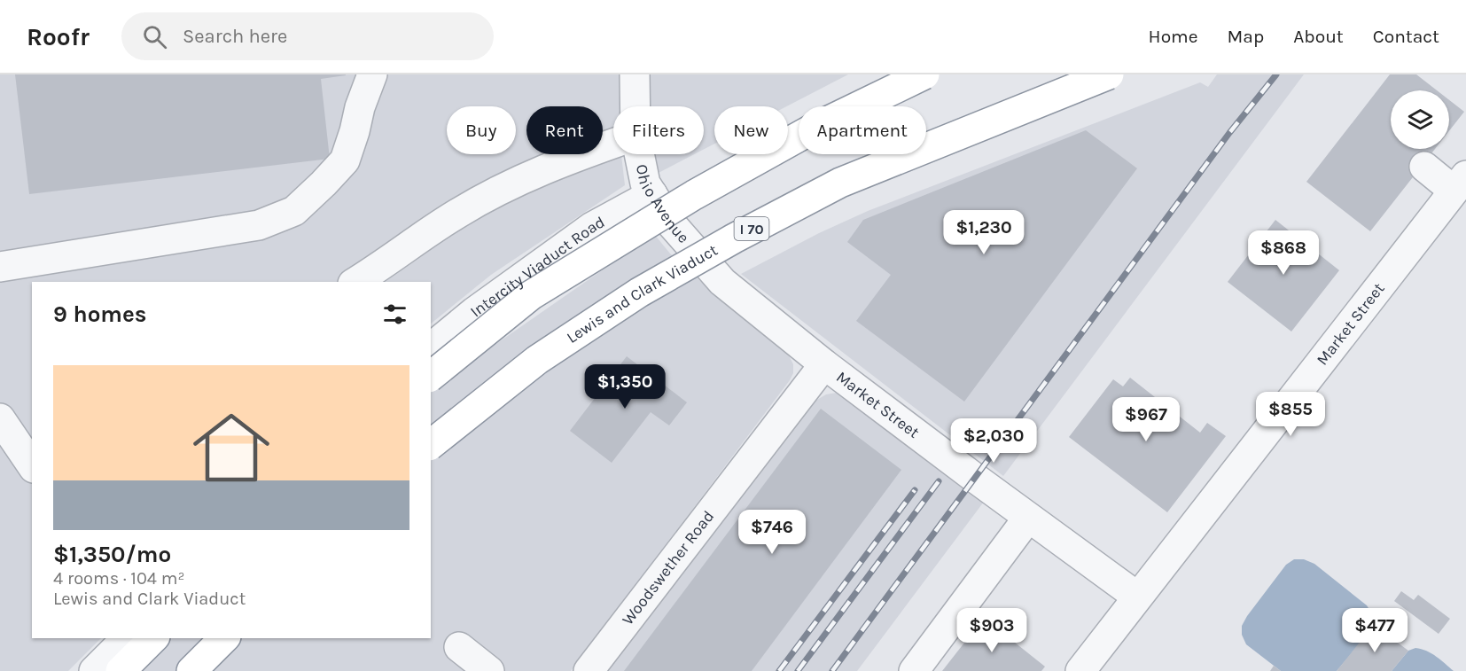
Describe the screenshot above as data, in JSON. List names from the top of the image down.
{
  "streets": {
    "highway": ["I 70", "Lewis and Clark Viaduct"],
    "street": [
      "Ohio Avenue",
      "Intercity Viaduct Road",
      "Market Street",
      "Woodswether Road"
    ]
  },
  "crossings": [
    ["Ohio Avenue", "Intercity Viaduct Road"],
    ["Ohio Avenue", "Market Street"],
    ["Ohio Avenue", "Woodswether Road"],
    ["Market Street", "Woodswether Road"]
  ],
  "page": {
    "header": "Roofr",
    "search": "Search here",
    "nav": [
      "Home",
      "Map",
      "About",
      "Contact"
    ],
    "chip": [
      "Buy",
      "Rent",
      "Filters",
      "New",
      "Apartment"
    ],
    "price": [
      "$1,230",
      "$868",
      "$1,350",
      "$855",
      "$967",
      "$2,030",
      "$746",
      "$903",
      "$477"
    ],
    "heading": "9 homes",
    "list": [
      {
        "name": "$1,350/mo",
        "note": "4 rooms · 104 m² · Lewis and Clark Viaduct"
      }
    ]
  }
}
